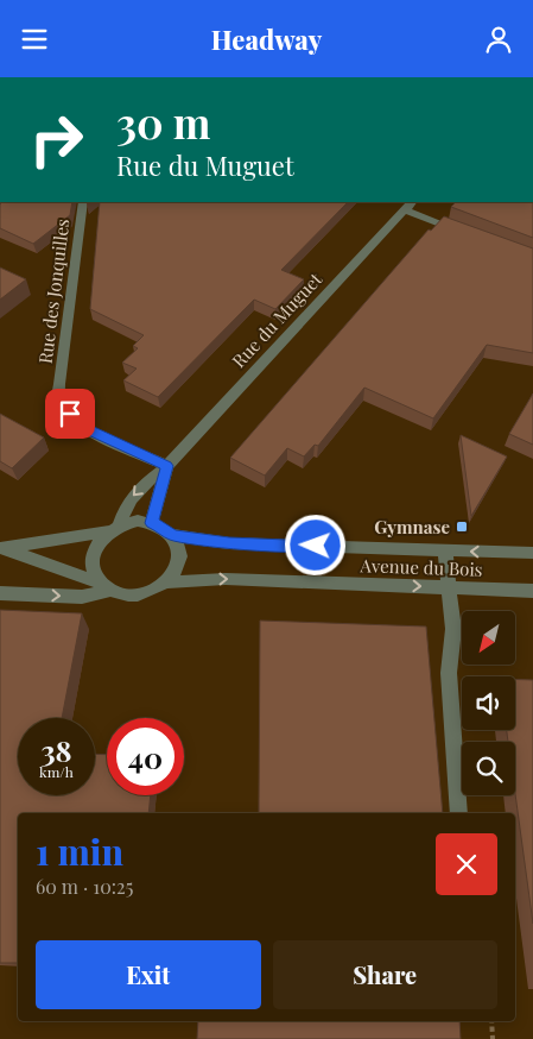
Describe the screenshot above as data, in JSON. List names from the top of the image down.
{
  "streets": {
    "street": ["Rue des Jonquilles", "Rue du Muguet", "Avenue du Bois"]
  },
  "crossings": [
    ["Rue des Jonquilles", "Rue du Muguet"],
    ["Rue du Muguet", "Avenue du Bois"]
  ],
  "places": {
    "transit": ["Gymnase"]
  },
  "north": "bottom left",
  "page": {
    "header": "Headway",
    "turn": ["30 m", "Rue du Muguet"],
    "speed": "38 km/h",
    "limit": "40",
    "heading": ["1 min", "60 m · 10:25"],
    "buttons": ["Exit", "Share"]
  }
}
